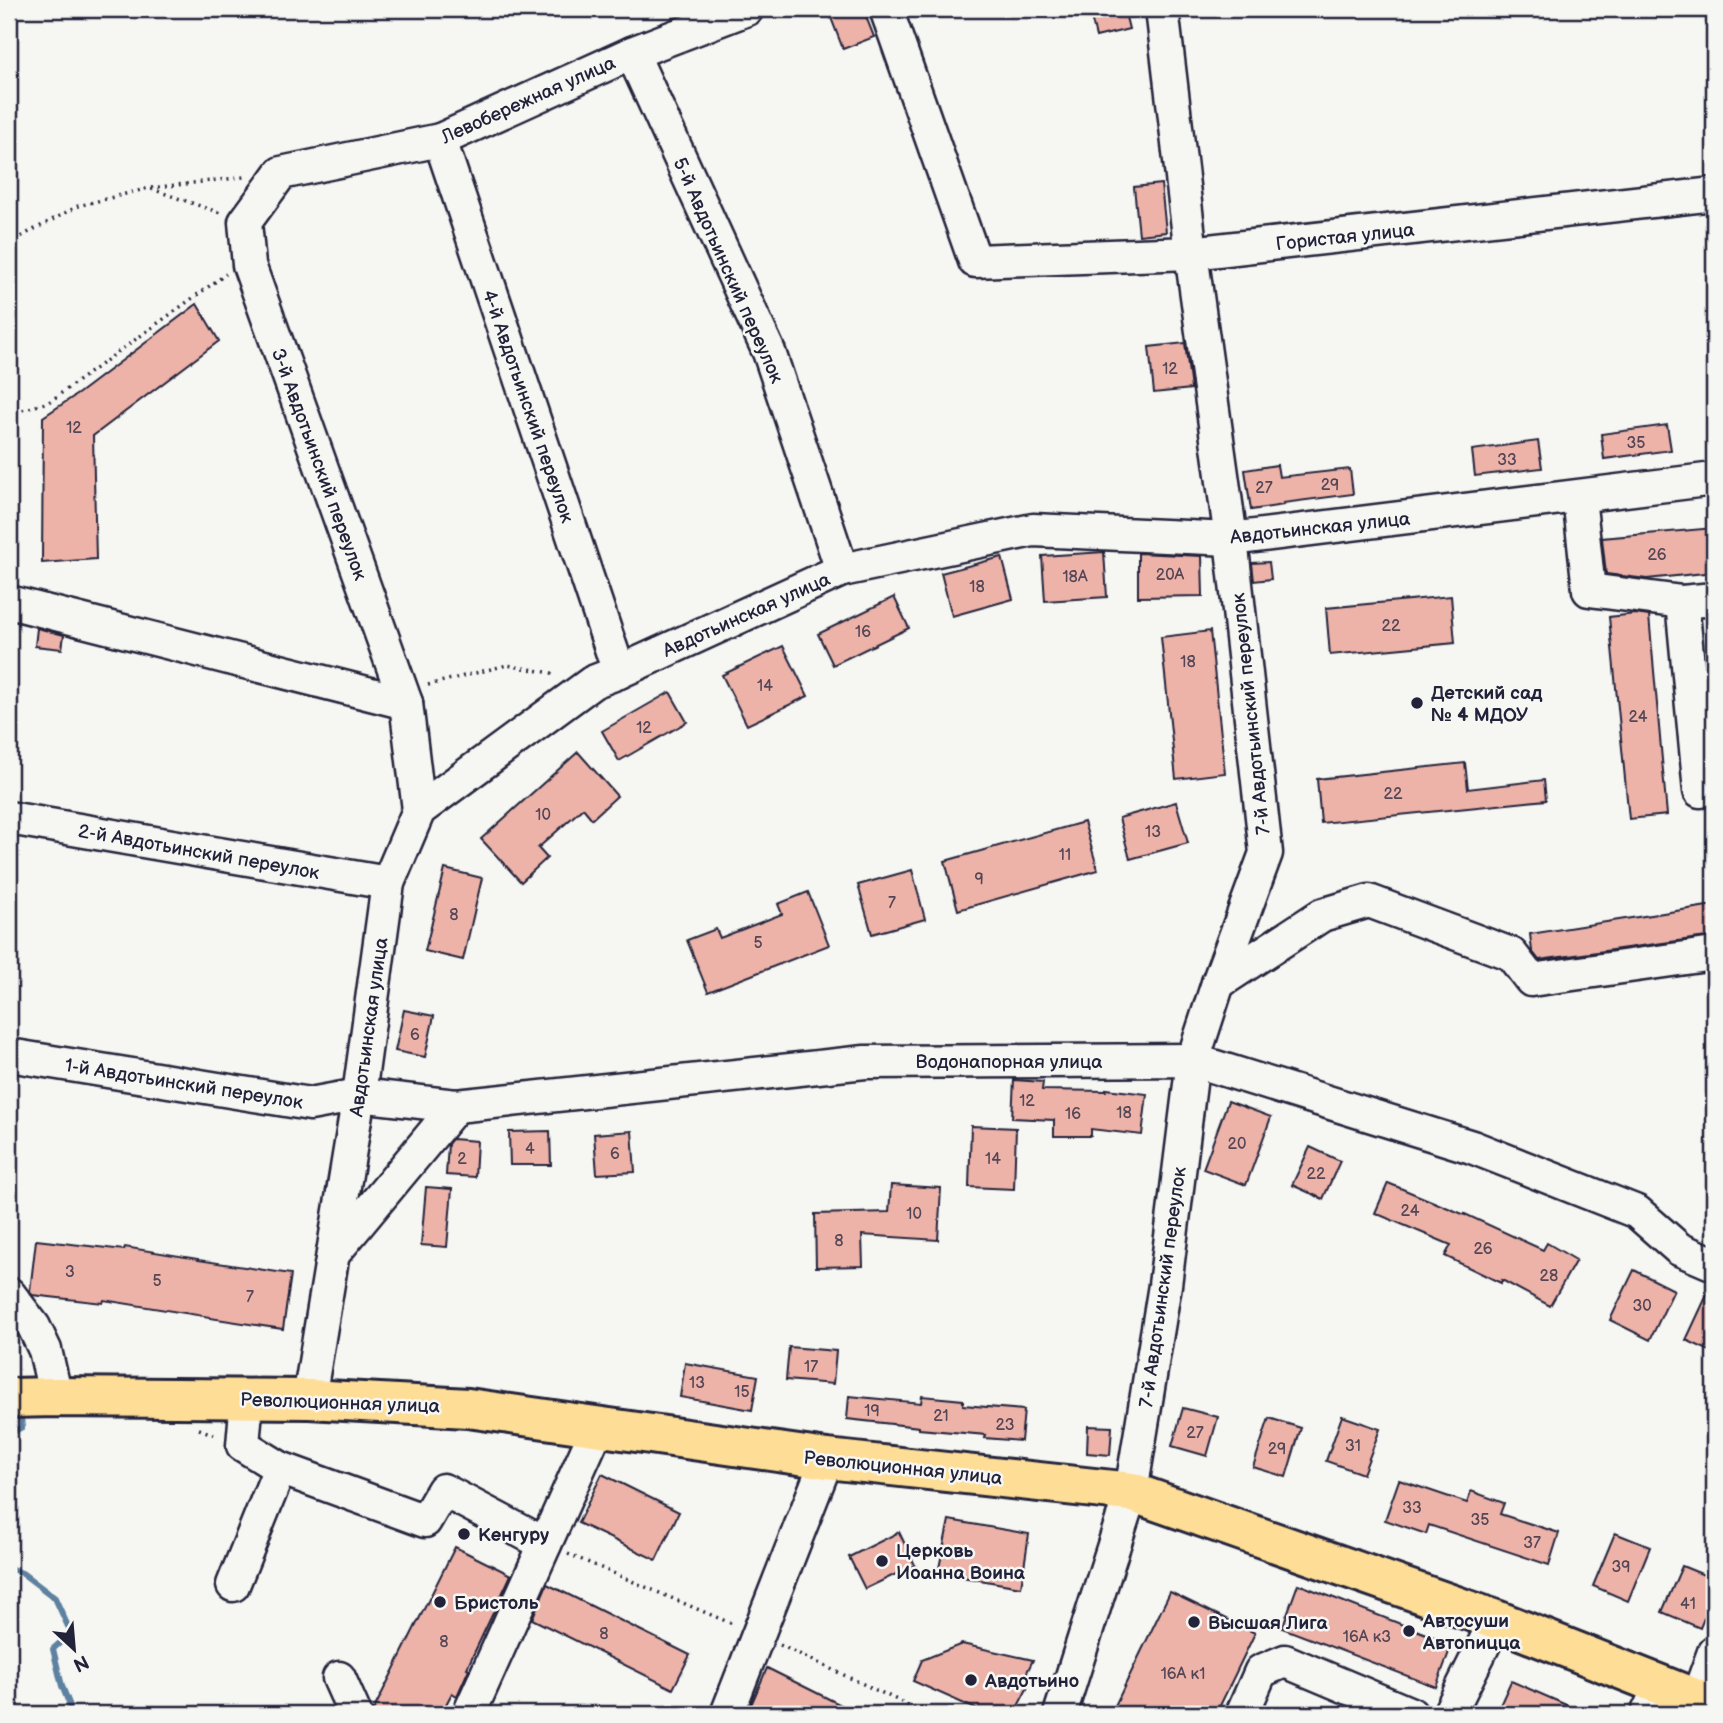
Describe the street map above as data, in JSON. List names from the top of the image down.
{
  "streets": {
    "main road": ["Революционная улица"],
    "street": [
      "Левобережная улица",
      "Гористая улица",
      "5-й Авдотьинский переулок",
      "4-й Авдотьинский переулок",
      "3-й Авдотьинский переулок",
      "Авдотьинская улица",
      "7-й Авдотьинский переулок",
      "2-й Авдотьинский переулок",
      "Водонапорная улица",
      "1-й Авдотьинский переулок"
    ]
  },
  "crossings": [
    ["Левобережная улица", "5-й Авдотьинский переулок"],
    ["Левобережная улица", "4-й Авдотьинский переулок"],
    ["Гористая улица", "7-й Авдотьинский переулок"],
    ["5-й Авдотьинский переулок", "Авдотьинская улица"],
    ["4-й Авдотьинский переулок", "Авдотьинская улица"],
    ["3-й Авдотьинский переулок", "Авдотьинская улица"],
    ["Авдотьинская улица", "7-й Авдотьинский переулок"],
    ["Авдотьинская улица", "2-й Авдотьинский переулок"],
    ["Авдотьинская улица", "Водонапорная улица"],
    ["Авдотьинская улица", "1-й Авдотьинский переулок"],
    ["Авдотьинская улица", "Революционная улица"],
    ["7-й Авдотьинский переулок", "Водонапорная улица"],
    ["7-й Авдотьинский переулок", "Революционная улица"],
    ["Водонапорная улица", "1-й Авдотьинский переулок"]
  ],
  "places": [
    "Детский сад № 4 МДОУ",
    "Кенгуру",
    "Церковь Иоанна Воина",
    "Бристоль",
    "Высшая Лига",
    "Автосуши Автопицца",
    "Авдотьино"
  ],
  "house_numbers": [
    "12",
    "12",
    "35",
    "33",
    "29",
    "27",
    "26",
    "20А",
    "18А",
    "18",
    "22",
    "16",
    "18",
    "14",
    "24",
    "12",
    "22",
    "10",
    "13",
    "11",
    "9",
    "7",
    "8",
    "5",
    "6",
    "12",
    "18",
    "16",
    "20",
    "4",
    "6",
    "2",
    "14",
    "22",
    "24",
    "10",
    "8",
    "26",
    "3",
    "28",
    "5",
    "7",
    "30",
    "17",
    "13",
    "15",
    "19",
    "21",
    "23",
    "27",
    "31",
    "29",
    "33",
    "35",
    "37",
    "39",
    "41",
    "8",
    "16А к3",
    "8",
    "16А к1"
  ],
  "north": "bottom right"
}
